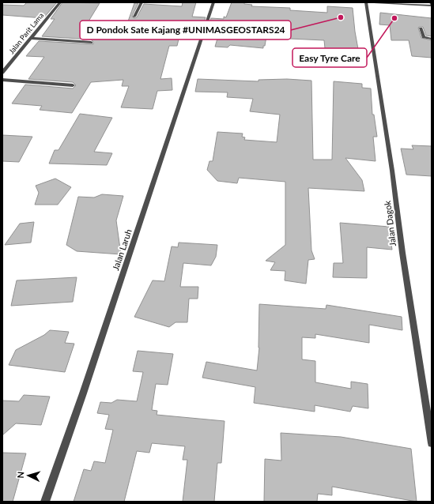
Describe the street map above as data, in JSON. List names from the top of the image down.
{
  "streets": {
    "street": ["Jalan Parit Lama", "Jalan Dagok", "Jalan Laruh"]
  },
  "places": ["D Pondok Sate Kajang #UNIMASGEOSTARS24", "Easy Tyre Care"],
  "north": "left"
}
